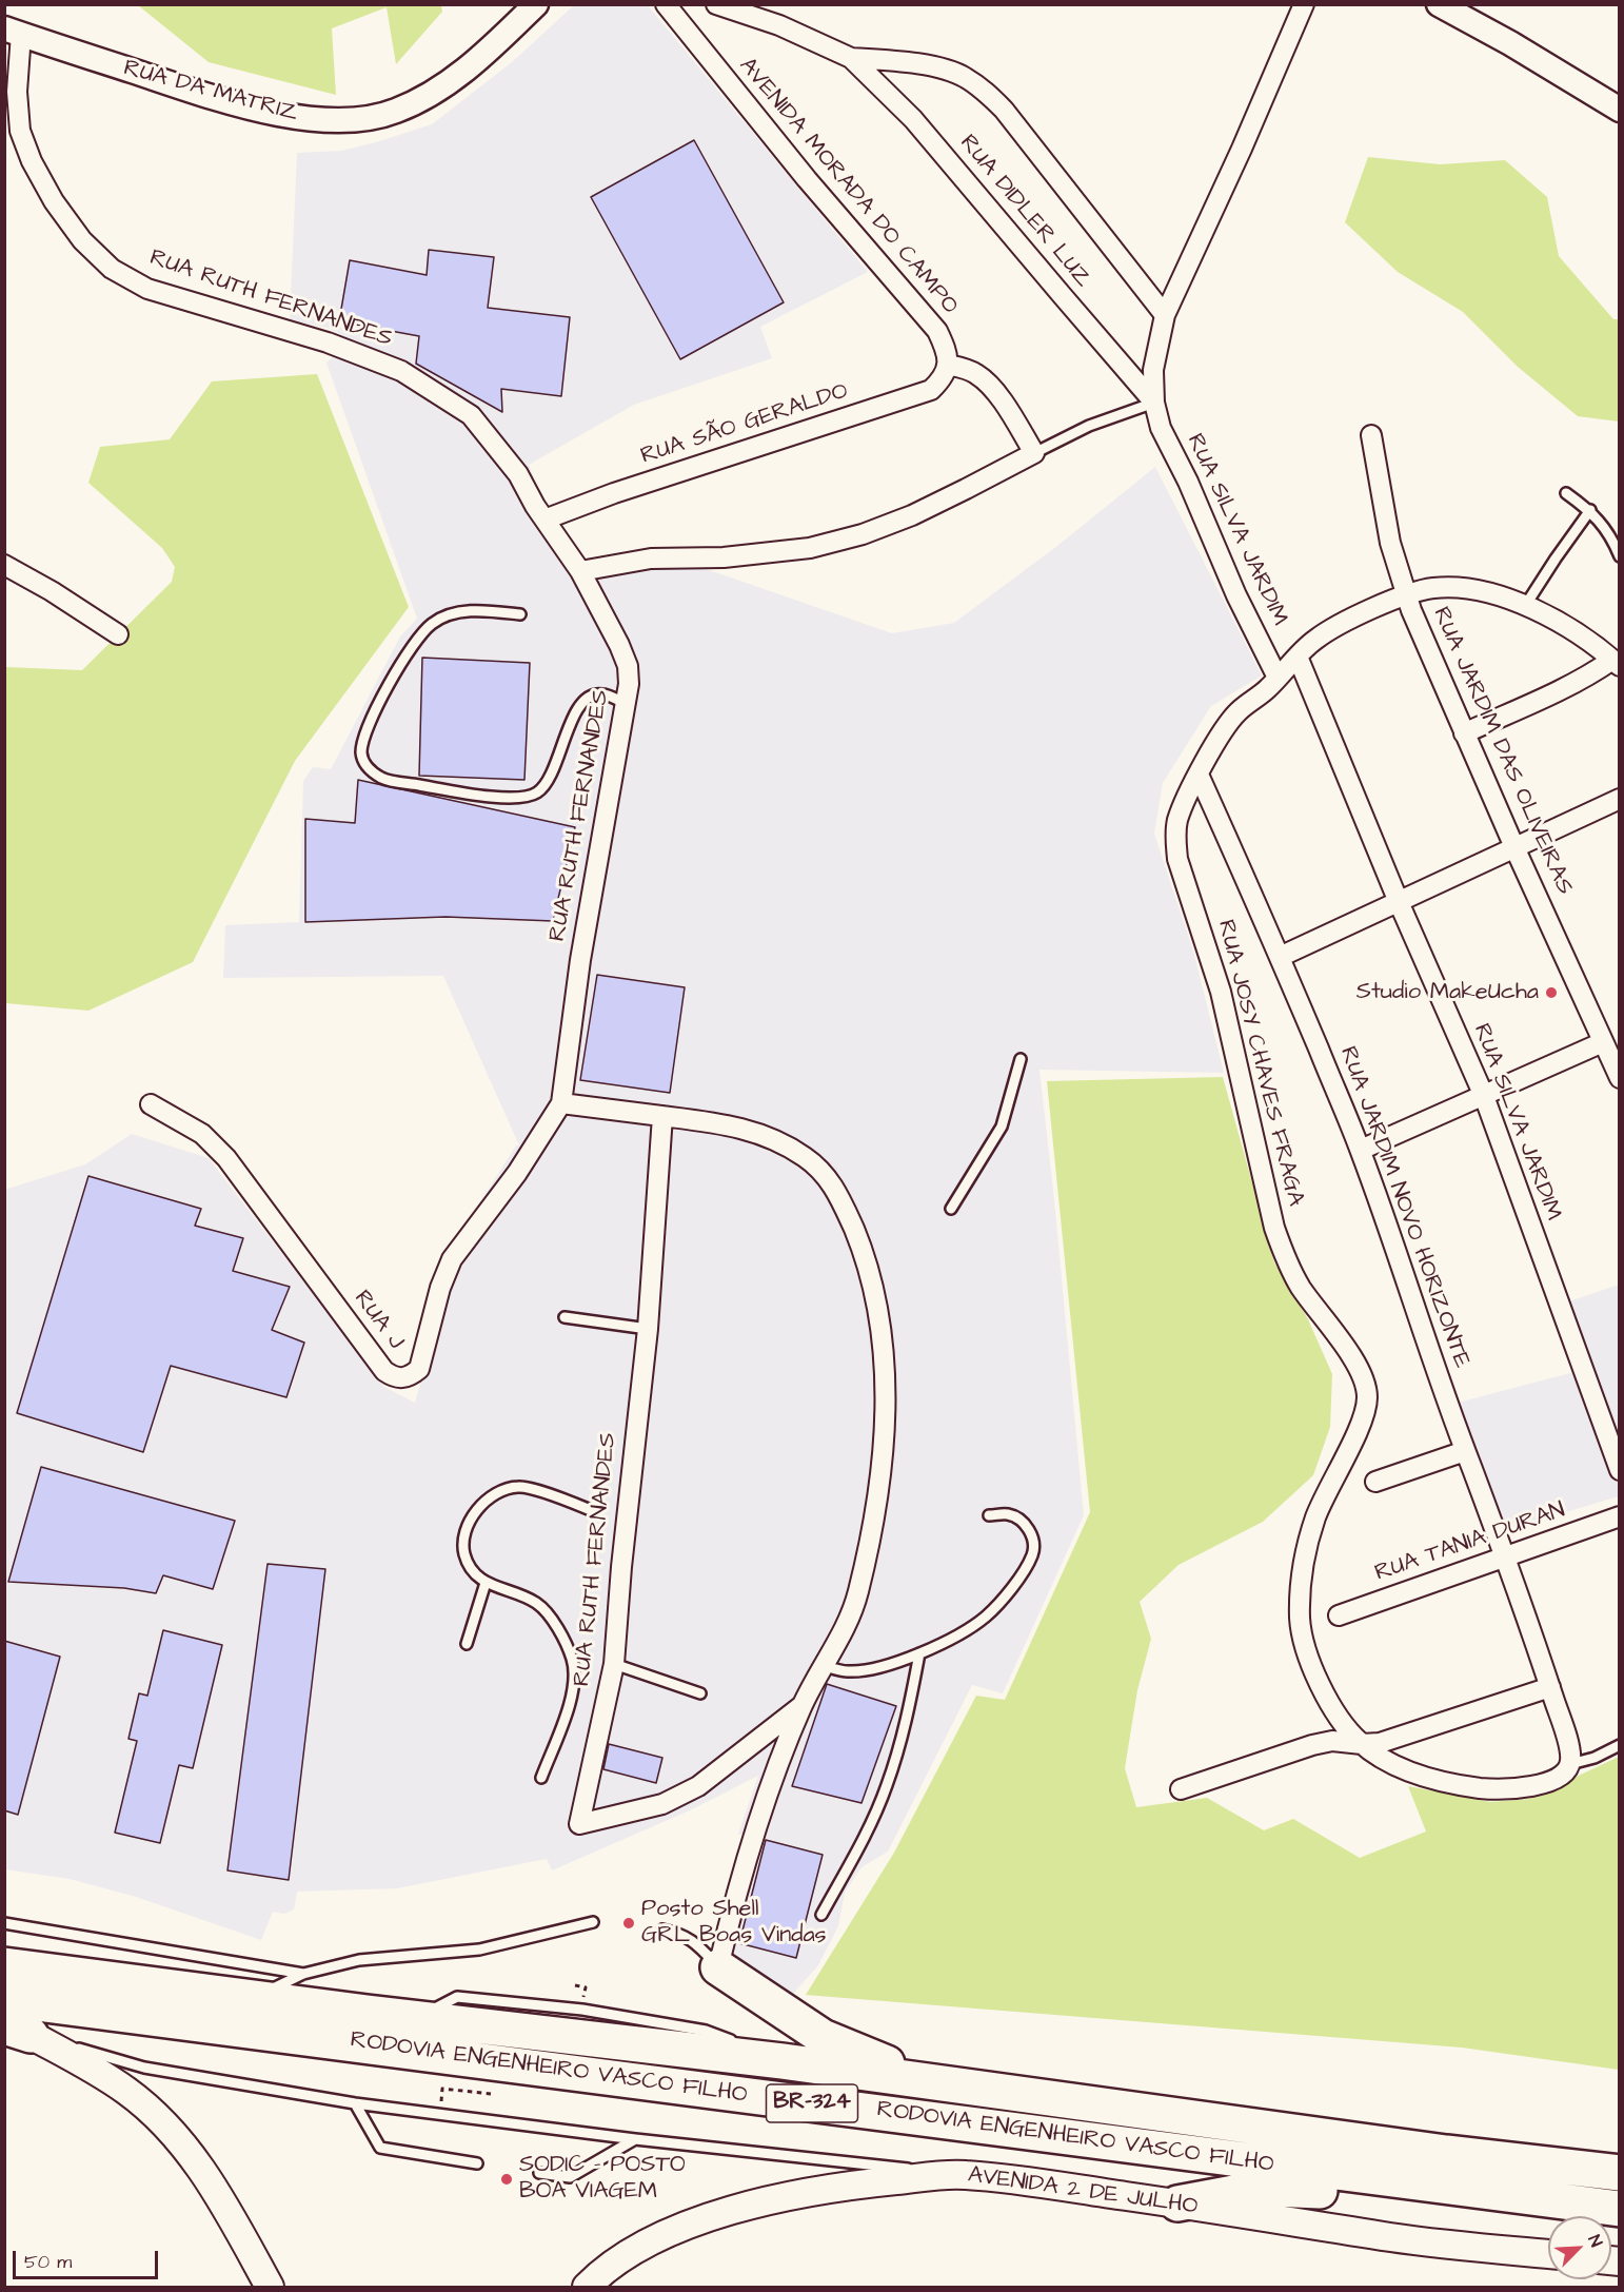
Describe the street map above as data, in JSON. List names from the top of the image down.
{
  "streets": {
    "highway": ["RODOVIA ENGENHEIRO VASCO FILHO", "BR-324"],
    "main road": ["AVENIDA 2 DE JULHO"],
    "street": [
      "RUA DA MATRIZ",
      "AVENIDA MORADA DO CAMPO",
      "RUA DIDLER LUZ",
      "RUA RUTH FERNANDES",
      "RUA SÃO GERALDO",
      "RUA SILVA JARDIM",
      "RUA JARDIM DAS OLIVEIRAS",
      "RUA JOSY CHAVES FRAGA",
      "RUA JARDIM NOVO HORIZONTE",
      "RUA J",
      "RUA TANIA DURAN"
    ]
  },
  "crossings": [
    ["RUA DA MATRIZ", "RUA RUTH FERNANDES"],
    ["AVENIDA MORADA DO CAMPO", "RUA SÃO GERALDO"],
    ["RUA DIDLER LUZ", "RUA SILVA JARDIM"],
    ["RUA RUTH FERNANDES", "RUA SÃO GERALDO"],
    ["RUA RUTH FERNANDES", "RUA J"],
    ["RUA SILVA JARDIM", "RUA JOSY CHAVES FRAGA"],
    ["RUA JARDIM DAS OLIVEIRAS", "RUA JOSY CHAVES FRAGA"],
    ["RUA JOSY CHAVES FRAGA", "RUA JARDIM NOVO HORIZONTE"],
    ["RUA JARDIM NOVO HORIZONTE", "RUA TANIA DURAN"]
  ],
  "places": ["Studio MakeUcha", "Posto Shell GRL Boas Vindas", "SODIC - POSTO BOA VIAGEM"],
  "scale_bar": "50 m",
  "north": "top right"
}
